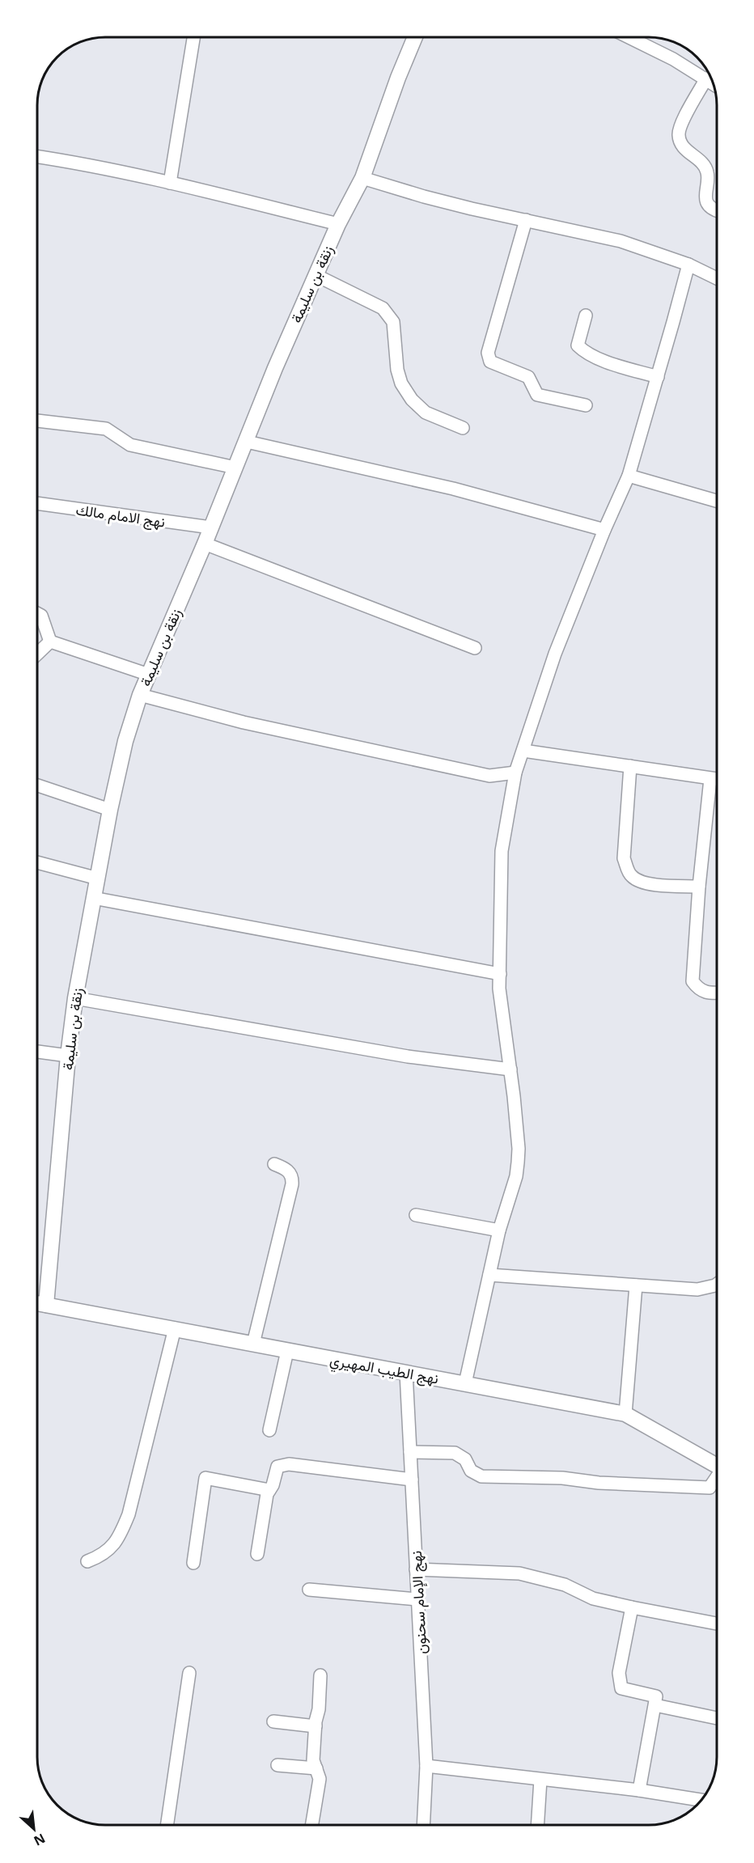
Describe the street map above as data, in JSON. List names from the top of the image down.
{
  "streets": {
    "street": [
      "زنقة بن سليمة",
      "نهج الامام مالك",
      "نهج الطيب المهيري",
      "نهج الإمام سحنون"
    ]
  },
  "crossings": [
    ["زنقة بن سليمة", "نهج الامام مالك"],
    ["زنقة بن سليمة", "نهج الطيب المهيري"],
    ["نهج الطيب المهيري", "نهج الإمام سحنون"]
  ],
  "north": "bottom right"
}
